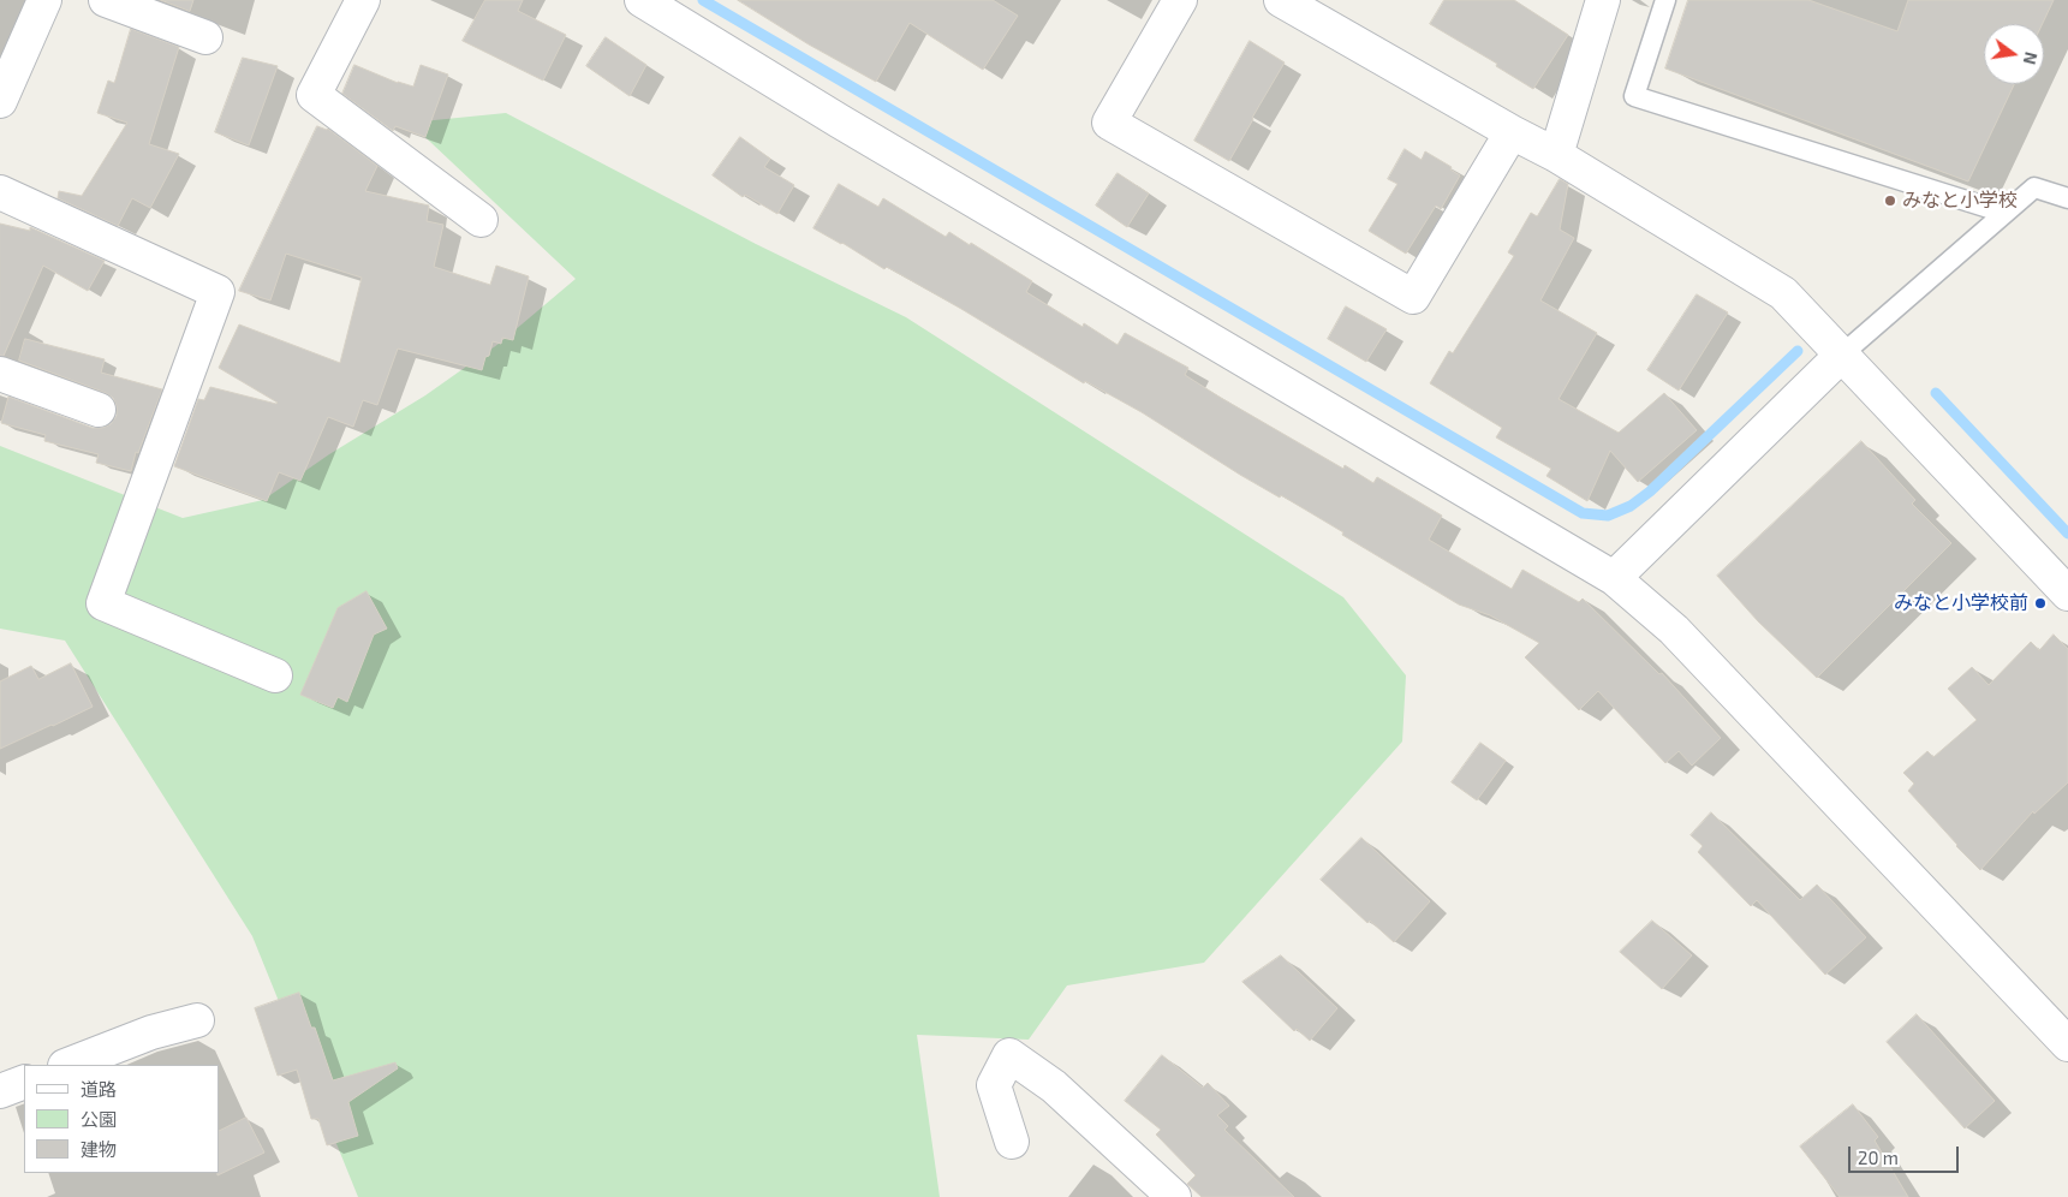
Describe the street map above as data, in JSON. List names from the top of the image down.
{
  "places": ["みなと小学校", "みなと小学校前"],
  "legend": ["道路", "公園", "建物"],
  "scale_bar": "20 m",
  "north": "right"
}
